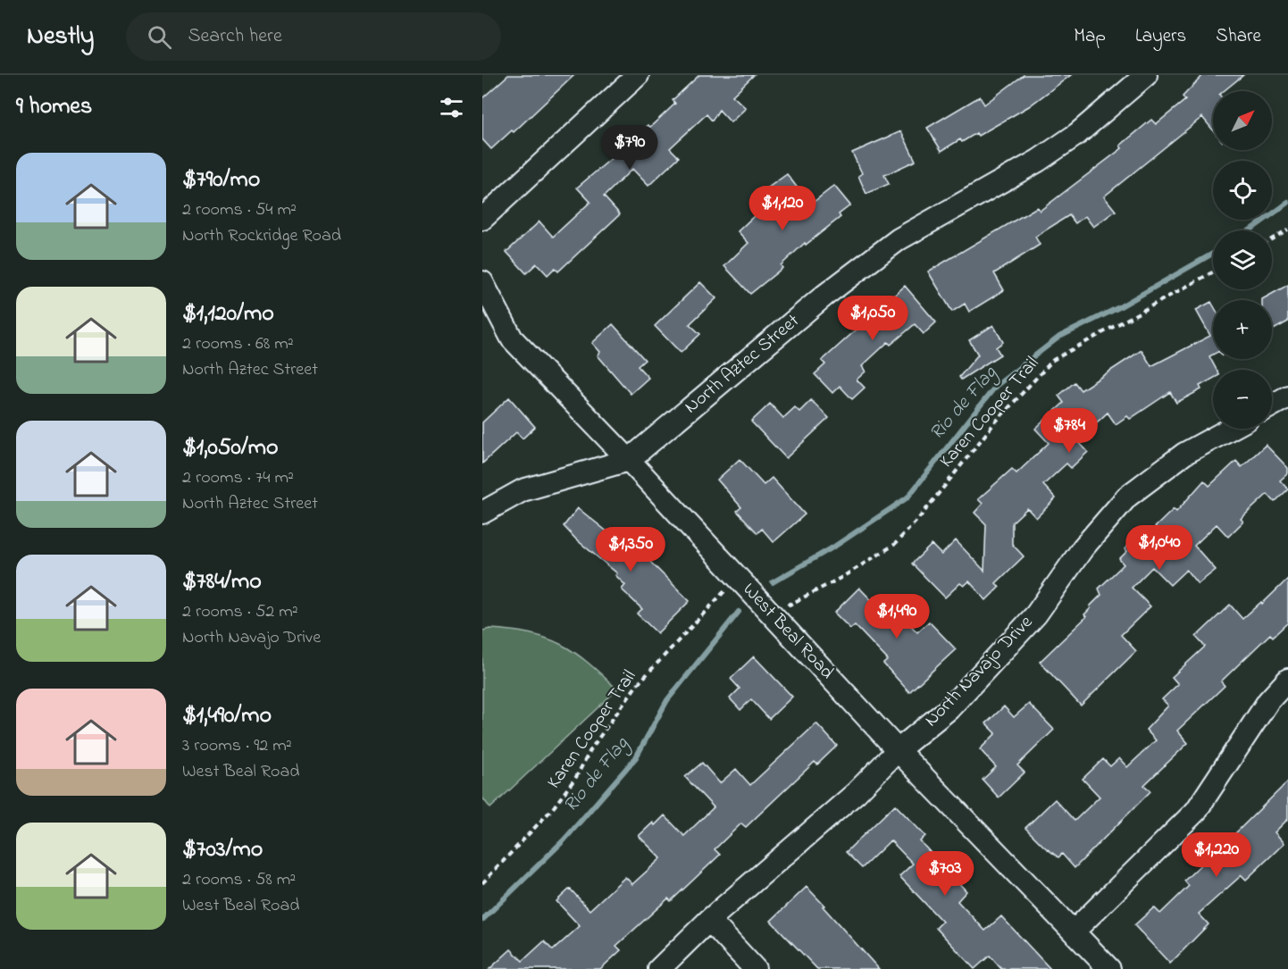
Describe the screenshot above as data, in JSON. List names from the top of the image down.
{
  "streets": {
    "street": ["North Aztec Street", "West Beal Road", "North Navajo Drive"],
    "path": ["Karen Cooper Trail"]
  },
  "crossings": [
    ["North Aztec Street", "West Beal Road"],
    ["West Beal Road", "North Navajo Drive"]
  ],
  "water": ["Rio de Flag"],
  "north": "top right",
  "page": {
    "header": "Nestly",
    "search": "Search here",
    "nav": ["Map", "Layers", "Share"],
    "heading": "9 homes",
    "map_buttons": ["+", "−"],
    "price": [
      "$790",
      "$1,120",
      "$1,050",
      "$784",
      "$1,040",
      "$1,350",
      "$1,490",
      "$1,220",
      "$703"
    ],
    "list": [
      {
        "name": "$790/mo",
        "note": "2 rooms · 54 m² · North Rockridge Road"
      },
      {
        "name": "$1,120/mo",
        "note": "2 rooms · 68 m² · North Aztec Street"
      },
      {
        "name": "$1,050/mo",
        "note": "2 rooms · 74 m² · North Aztec Street"
      },
      {
        "name": "$784/mo",
        "note": "2 rooms · 52 m² · North Navajo Drive"
      },
      {
        "name": "$1,490/mo",
        "note": "3 rooms · 92 m² · West Beal Road"
      },
      {
        "name": "$703/mo",
        "note": "2 rooms · 58 m² · West Beal Road"
      }
    ]
  }
}
